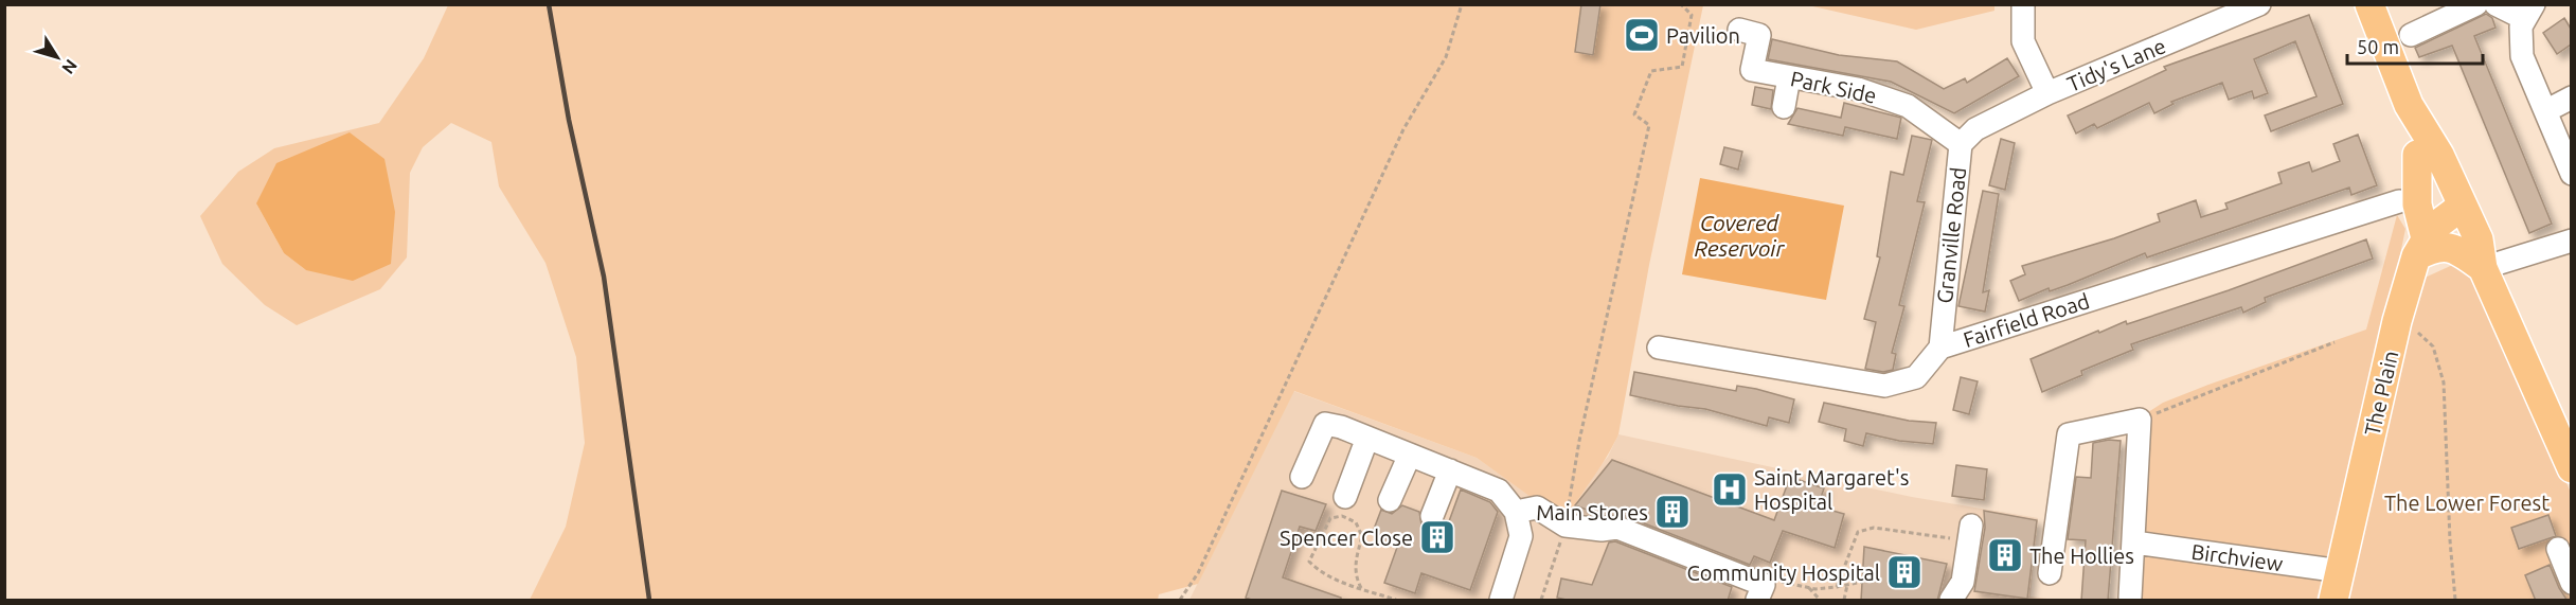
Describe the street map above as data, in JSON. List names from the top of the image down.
{
  "streets": {
    "main road": ["The Plain"],
    "street": [
      "Tidy's Lane",
      "Park Side",
      "Granville Road",
      "Fairfield Road",
      "Birchview"
    ]
  },
  "crossings": [
    ["Tidy's Lane", "Park Side"],
    ["Tidy's Lane", "Granville Road"],
    ["Park Side", "Granville Road"],
    ["Granville Road", "Fairfield Road"],
    ["The Plain", "Birchview"]
  ],
  "water": ["Covered Reservoir"],
  "parks": ["The Lower Forest"],
  "places": {
    "sports": ["Pavilion"],
    "hospital": ["Saint Margaret's Hospital"],
    "building": [
      "Main Stores",
      "Spencer Close",
      "The Hollies",
      "Community Hospital"
    ]
  },
  "scale_bar": "50 m",
  "north": "bottom right"
}
